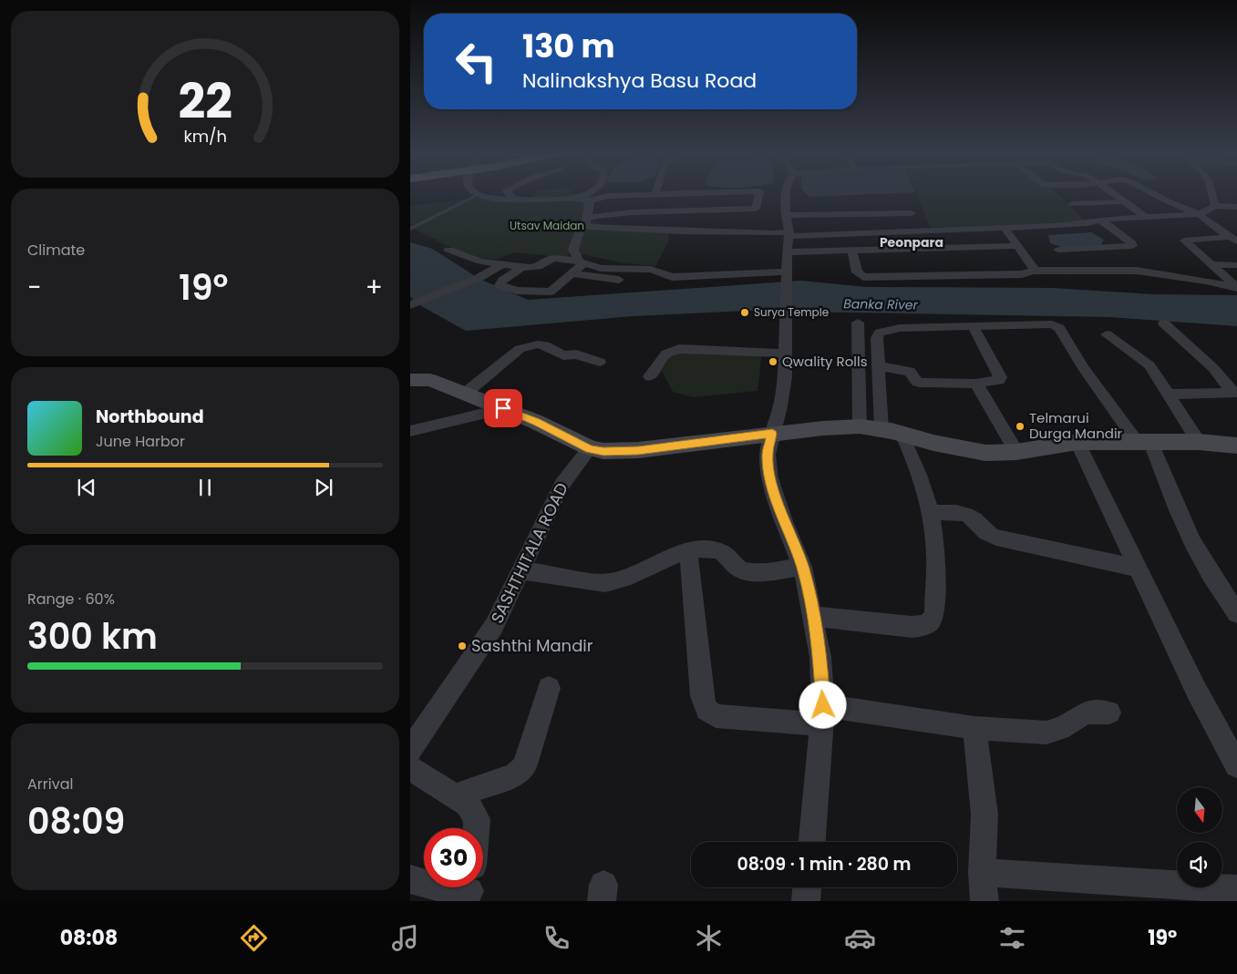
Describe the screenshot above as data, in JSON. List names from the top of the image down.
{
  "streets": {
    "street": ["SASHTHITALA ROAD"]
  },
  "districts": ["Peonpara"],
  "water": ["Banka River"],
  "parks": ["Utsav Maidan"],
  "places": [
    "Surya Temple",
    "Qwality Rolls",
    "Telmarui Durga Mandir",
    "Sashthi Mandir"
  ],
  "north": "bottom",
  "page": {
    "turn": ["130 m", "Nalinakshya Basu Road"],
    "tile": [
      "Climate",
      ["Range · 60%", "300 km"],
      ["Arrival", "08:09"]
    ],
    "heat": ["−", "19°", "+"],
    "song": ["Northbound", "June Harbor"],
    "limit": "30",
    "trip": "08:09 · 1 min · 280 m",
    "tabs": ["08:08", "19°"],
    "gauge": ["22", "km/h"]
  }
}
